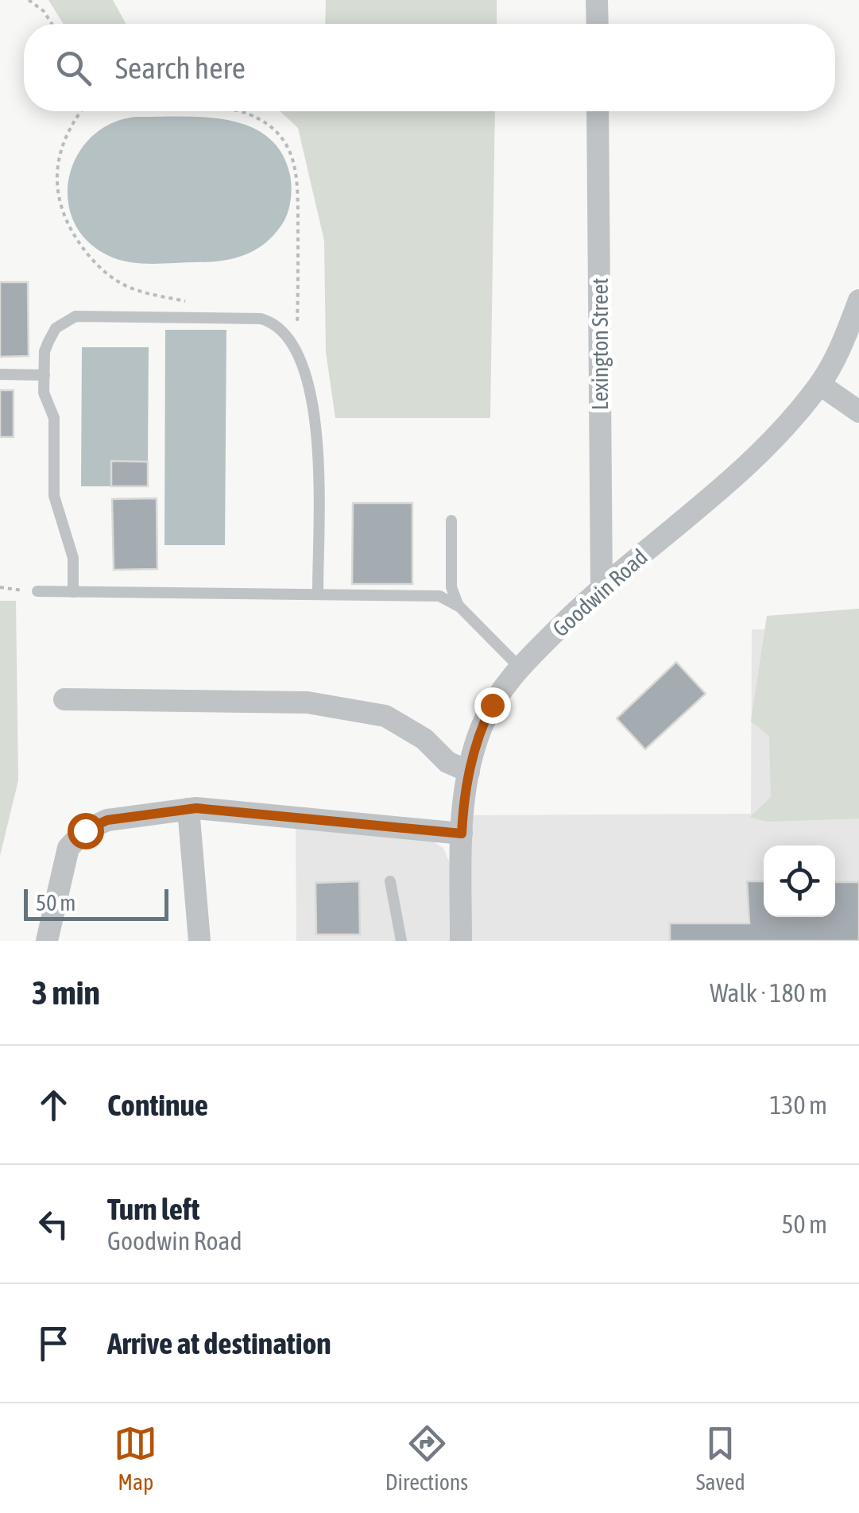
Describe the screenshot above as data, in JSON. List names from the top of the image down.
{
  "streets": {
    "street": ["Lexington Street", "Goodwin Road"]
  },
  "crossings": [
    ["Lexington Street", "Goodwin Road"]
  ],
  "scale_bar": "50 m",
  "page": {
    "search": "Search here",
    "scale": "50 m",
    "heading": ["3 min", "Walk · 180 m"],
    "list": [
      ["Continue", "130 m"],
      ["Turn left", "Goodwin Road", "50 m"],
      "Arrive at destination"
    ],
    "nav": ["Map", "Directions", "Saved"]
  }
}
